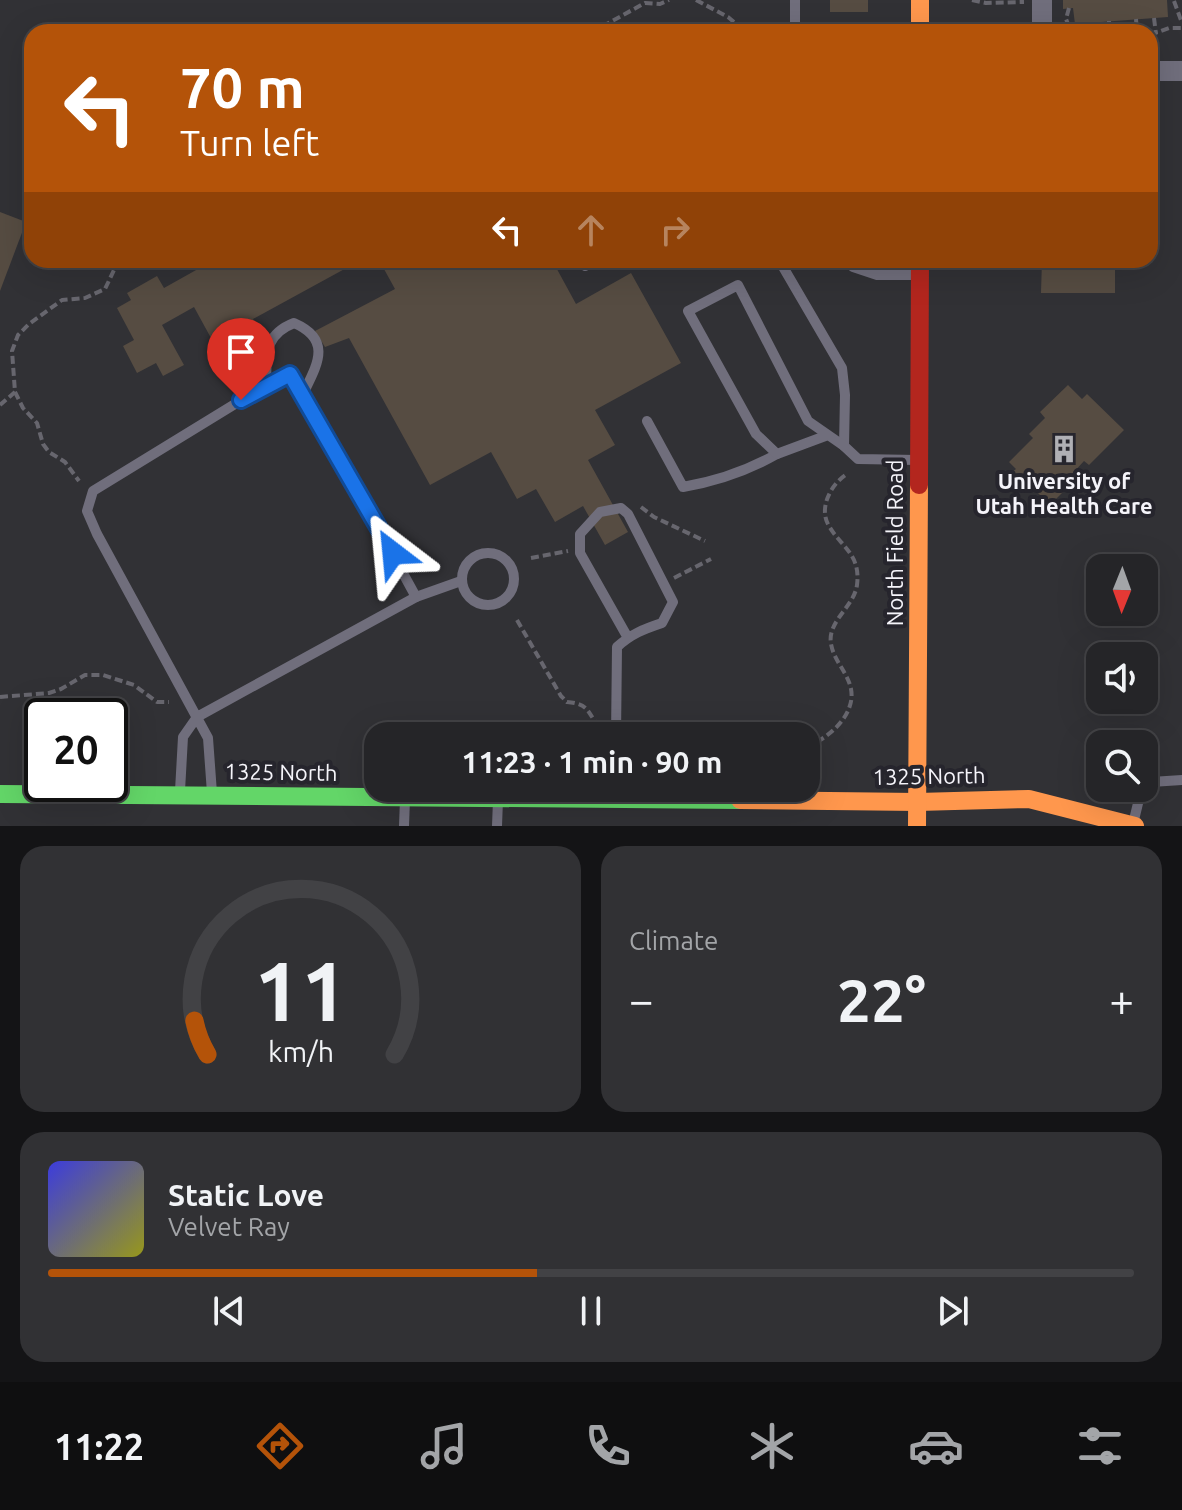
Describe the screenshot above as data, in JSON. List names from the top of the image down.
{
  "streets": {
    "street": ["North Field Road", "1325 North"]
  },
  "crossings": [
    ["North Field Road", "1325 North"]
  ],
  "places": {
    "building": ["University of Utah Health Care"]
  },
  "north": "bottom",
  "page": {
    "turn": ["70 m", "Turn left"],
    "limit": "20",
    "trip": "11:23 · 1 min · 90 m",
    "tile": "Climate",
    "heat": ["−", "22°", "+"],
    "song": ["Static Love", "Velvet Ray"],
    "tabs": "11:22",
    "gauge": ["11", "km/h"]
  }
}
